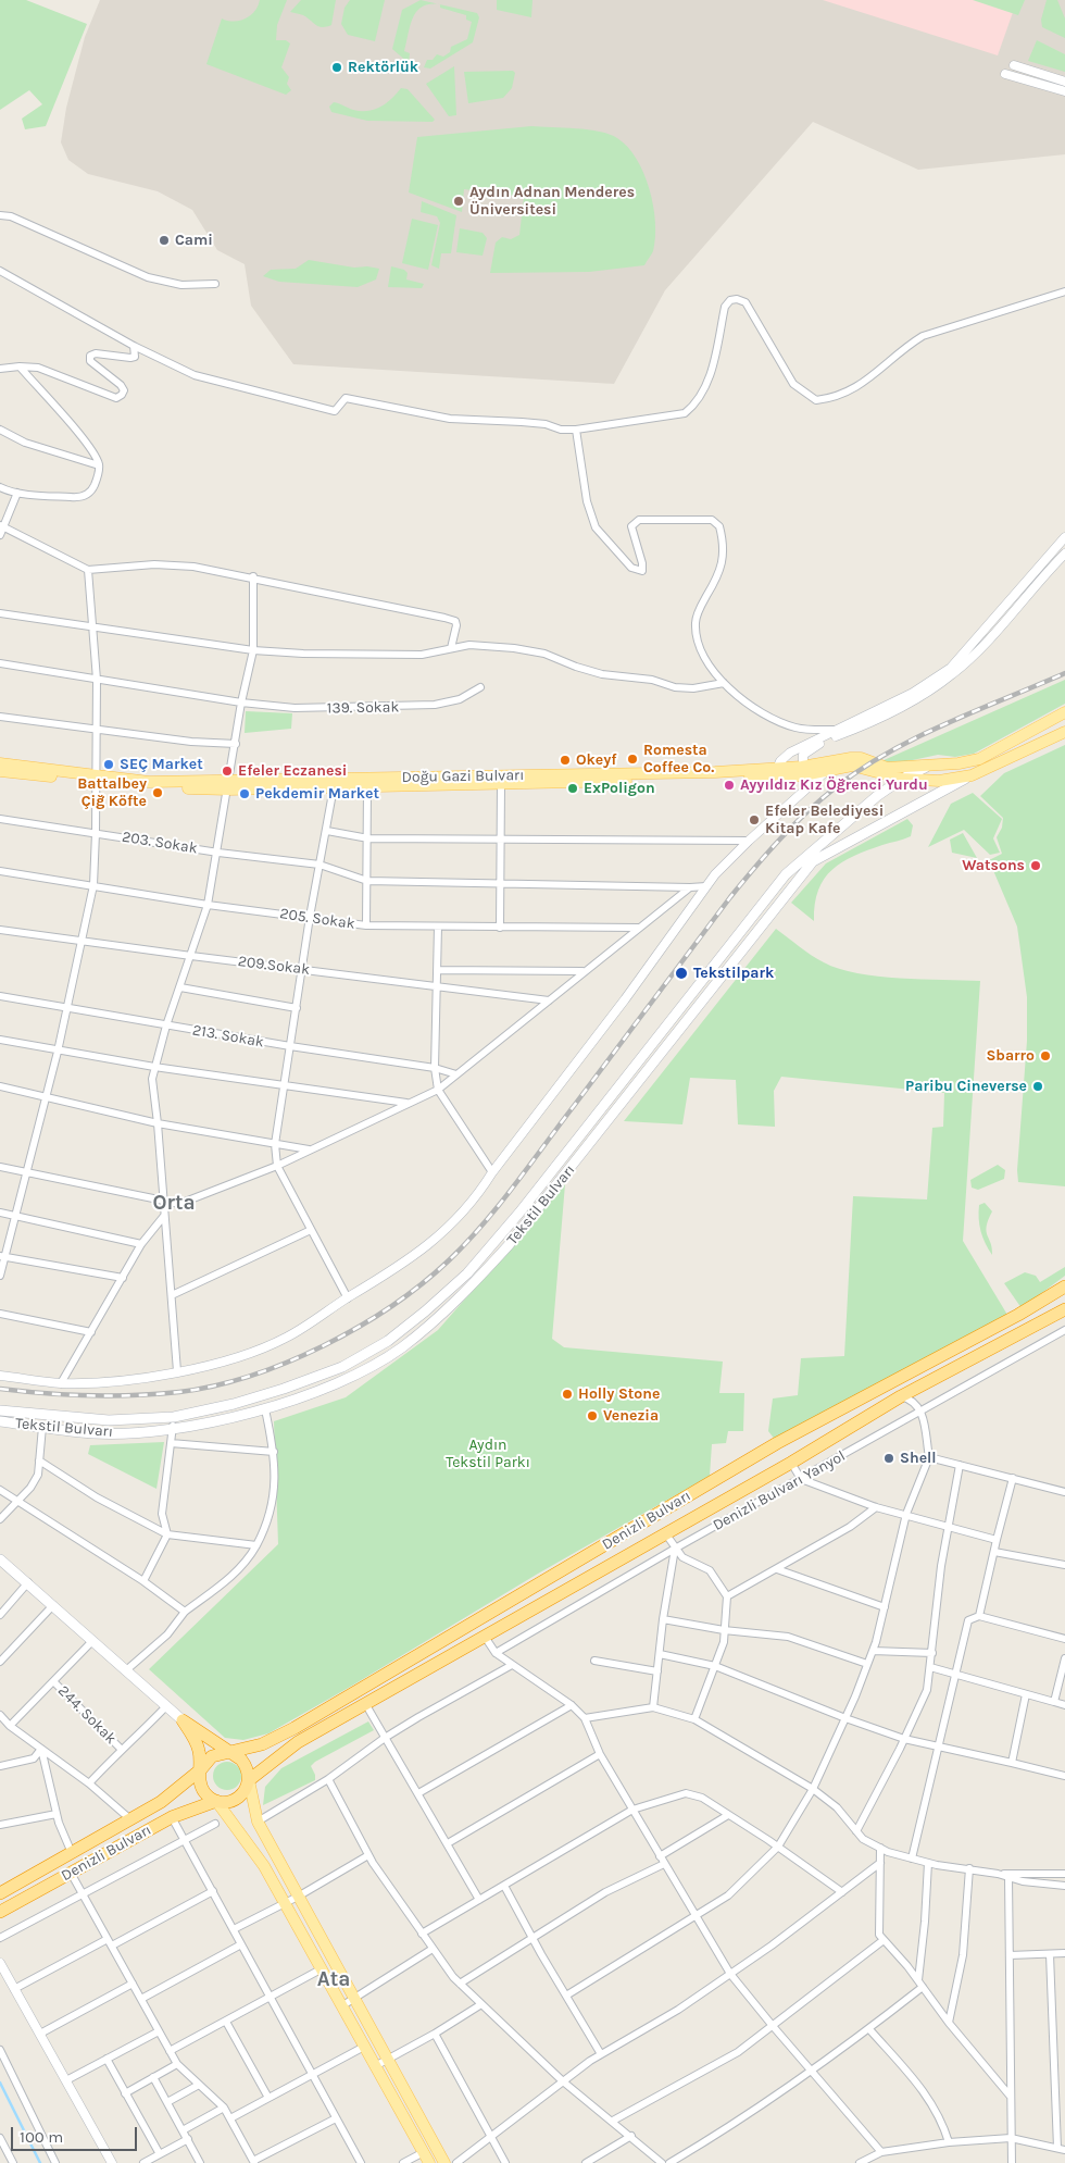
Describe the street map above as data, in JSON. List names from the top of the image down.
{
  "streets": {
    "highway": ["Denizli Bulvarı"],
    "main road": ["Doğu Gazi Bulvarı", "Tekstil Bulvarı"],
    "street": [
      "139. Sokak",
      "203. Sokak",
      "205. Sokak",
      "209.Sokak",
      "213. Sokak",
      "Denizli Bulvarı Yanyol",
      "244. Sokak"
    ]
  },
  "crossings": [
    ["Doğu Gazi Bulvarı", "Tekstil Bulvarı"]
  ],
  "districts": ["Orta", "Ata"],
  "parks": ["Aydın Tekstil Parkı"],
  "places": [
    "Rektörlük",
    "Aydın Adnan Menderes Üniversitesi",
    "Cami",
    "Romesta Coffee Co.",
    "Okeyf",
    "SEÇ Market",
    "Efeler Eczanesi",
    "Ayyıldız Kız Öğrenci Yurdu",
    "ExPoligon",
    "Battalbey Çiğ Köfte",
    "Pekdemir Market",
    "Efeler Belediyesi Kitap Kafe",
    "Watsons",
    "Tekstilpark",
    "Sbarro",
    "Paribu Cineverse",
    "Holly Stone",
    "Venezia",
    "Shell"
  ],
  "scale_bar": "100 m"
}
